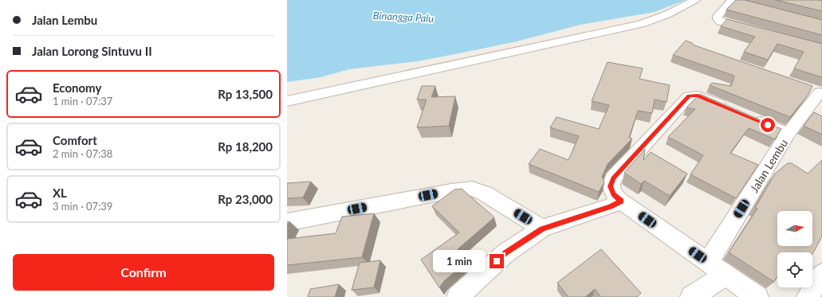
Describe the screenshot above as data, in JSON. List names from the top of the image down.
{
  "streets": {
    "street": ["Jalan Lembu"]
  },
  "water": ["Binangga Palu"],
  "north": "right",
  "page": {
    "banner": ["Jalan Lembu", "Jalan Lorong Sintuvu II"],
    "list": [
      {
        "name": "Economy",
        "note": "1 min · 07:37",
        "value": "Rp 13,500"
      },
      {
        "name": "Comfort",
        "note": "2 min · 07:38",
        "value": "Rp 18,200"
      },
      {
        "name": "XL",
        "note": "3 min · 07:39",
        "value": "Rp 23,000"
      }
    ],
    "buttons": "Confirm",
    "bubble": "1 min"
  }
}
